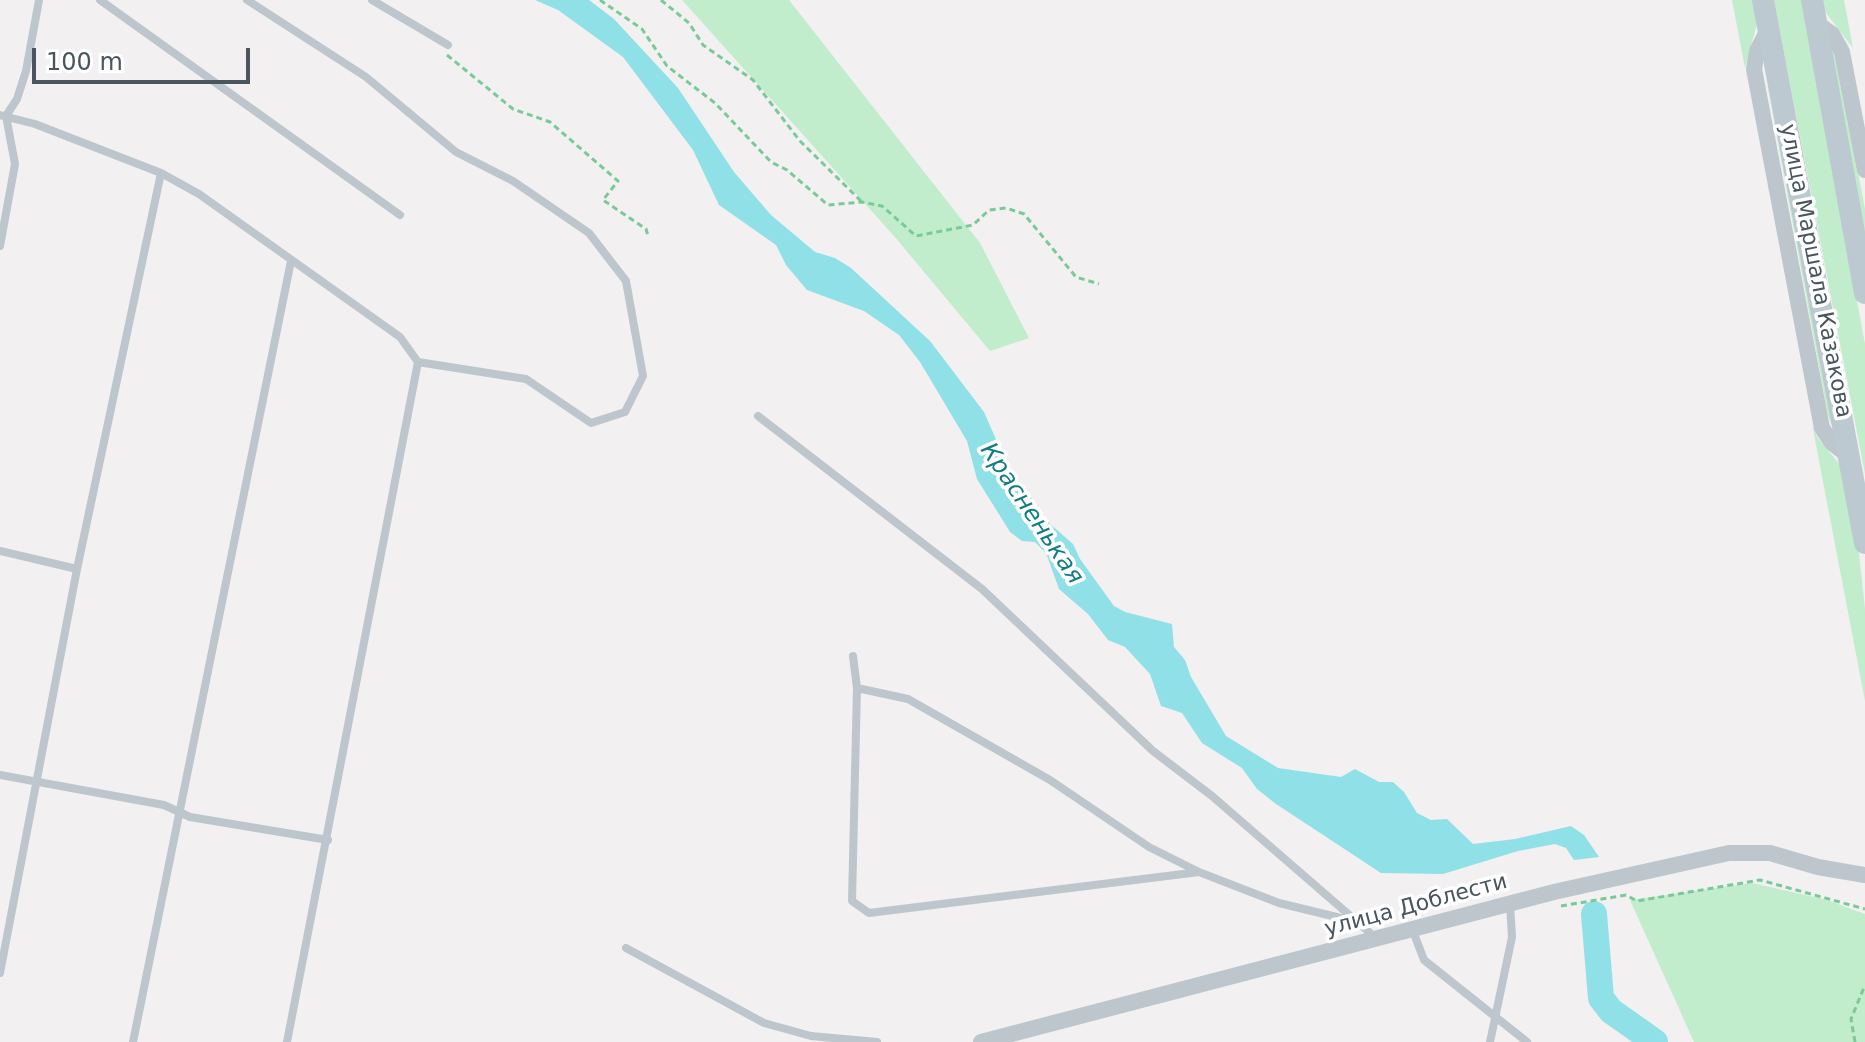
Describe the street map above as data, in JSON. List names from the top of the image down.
{
  "streets": {
    "main road": ["улица Маршала Казакова"],
    "street": ["улица Доблести"]
  },
  "water": ["Красненькая"],
  "scale_bar": "100 m"
}
